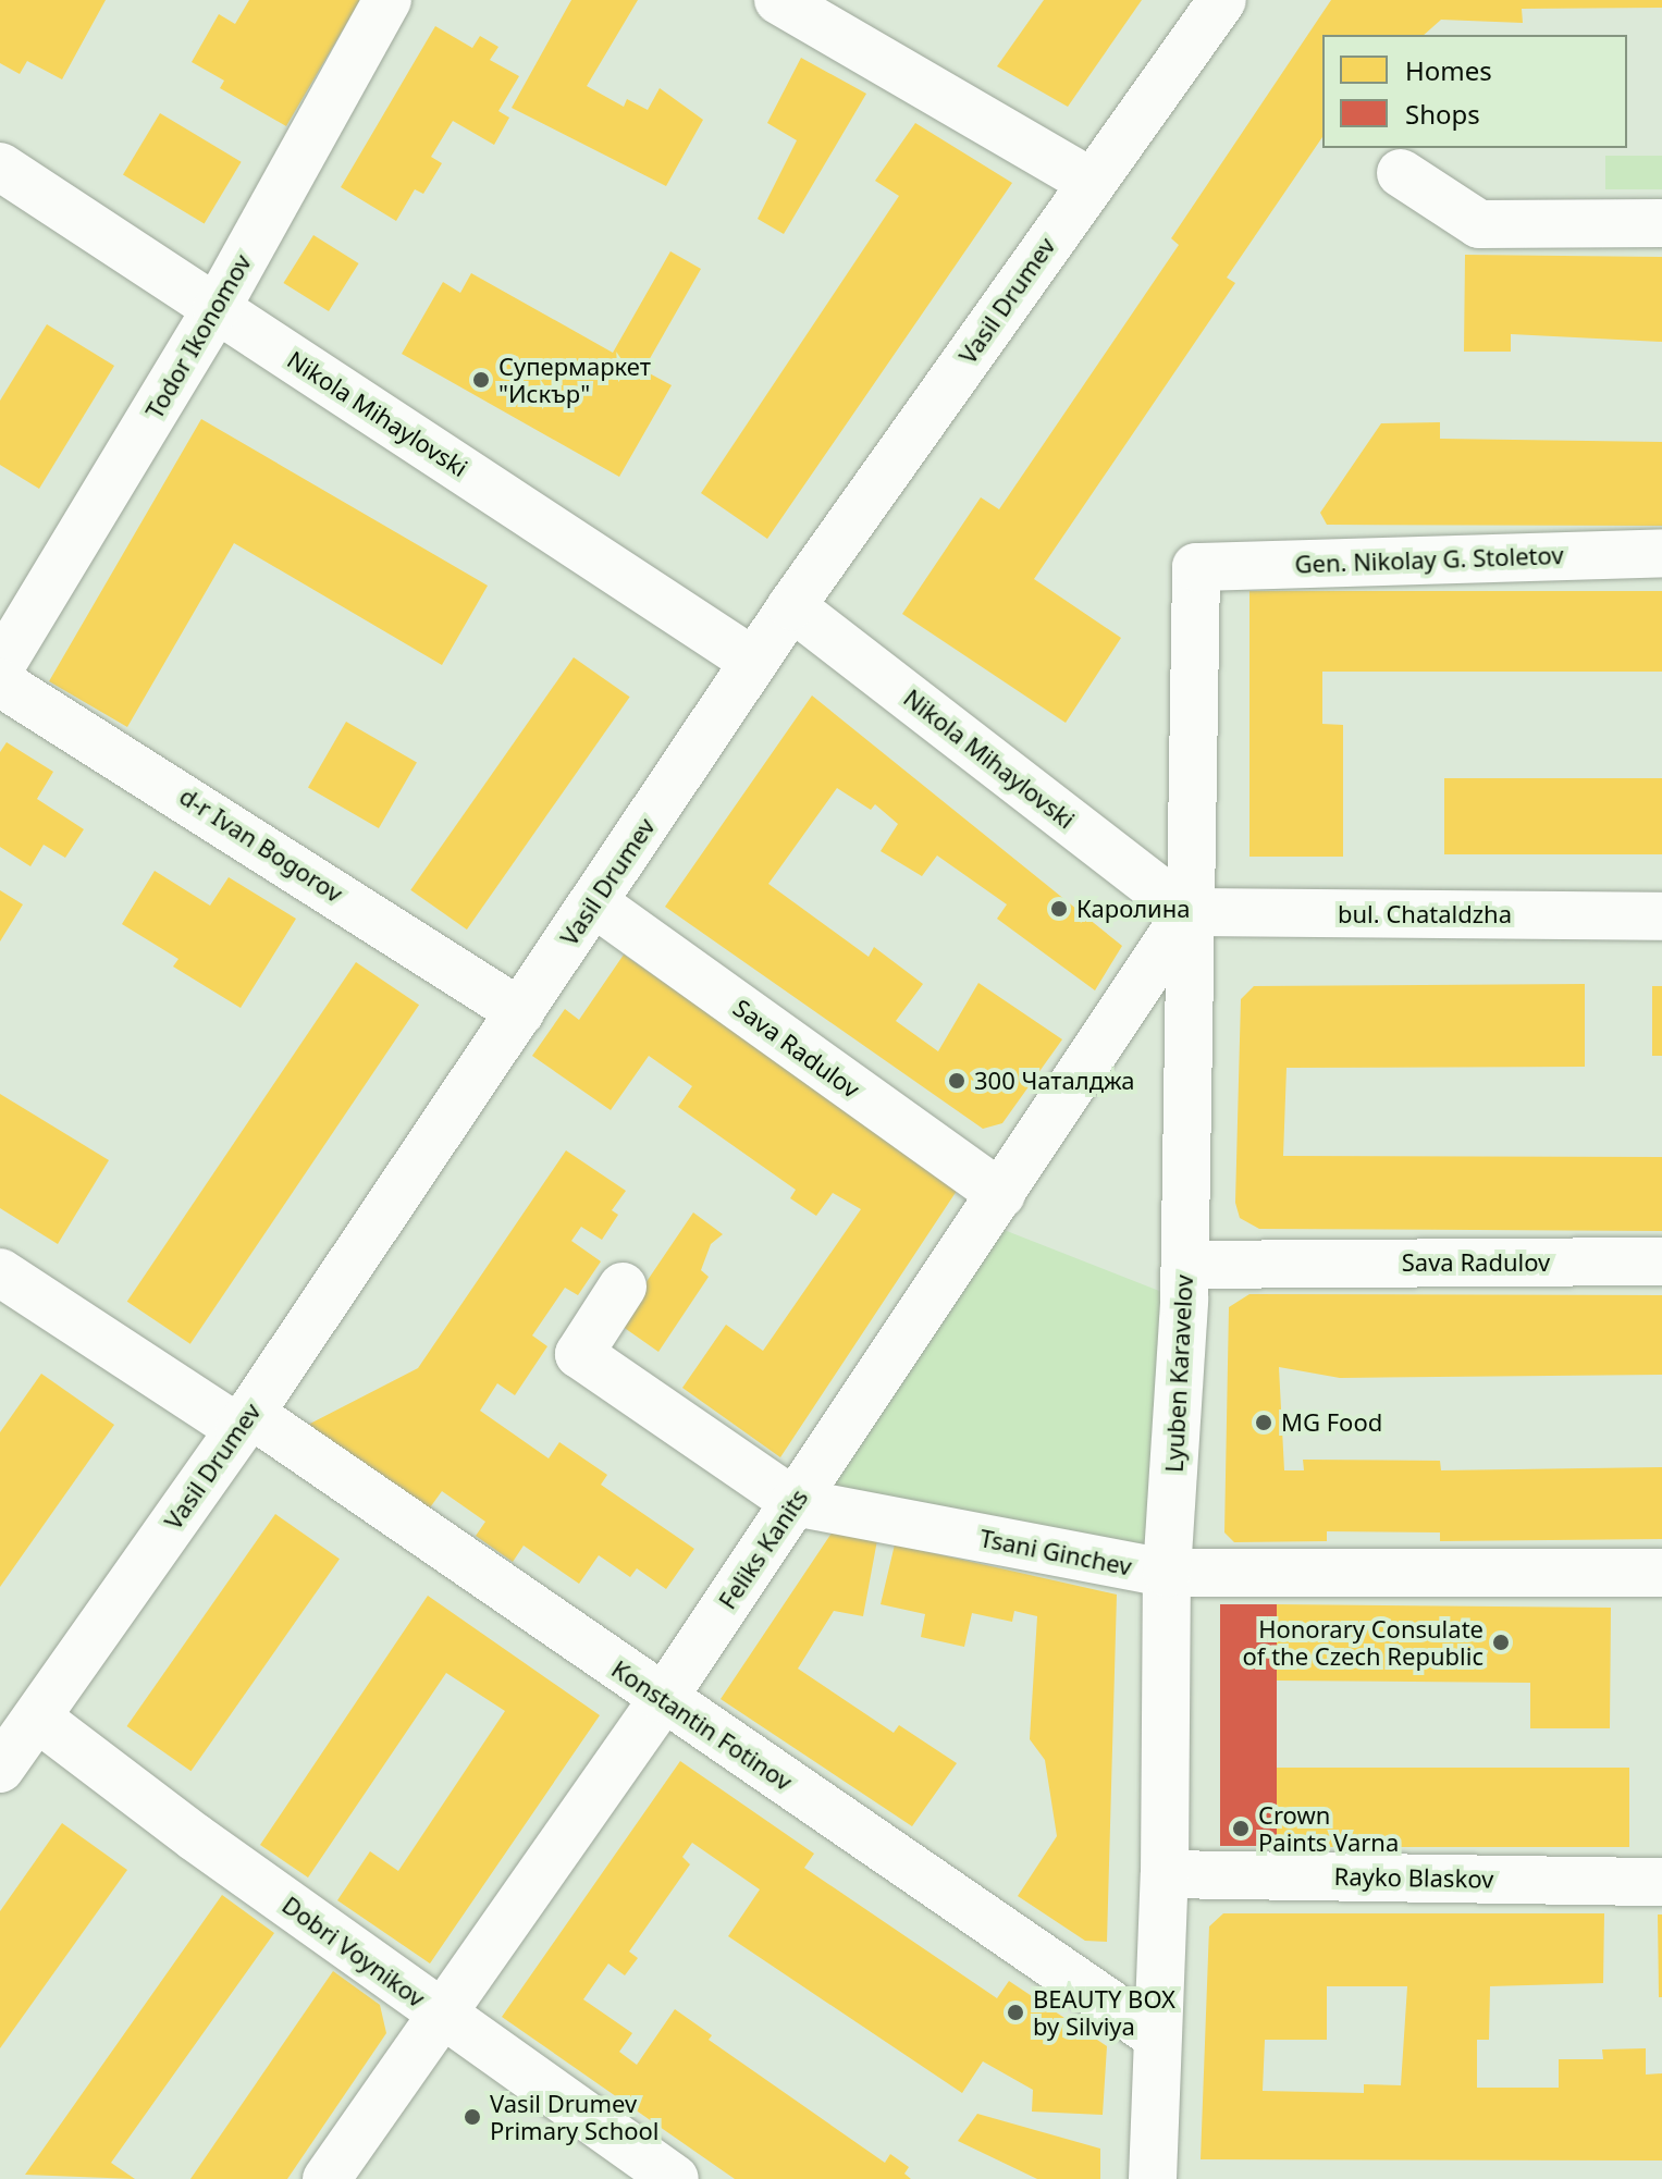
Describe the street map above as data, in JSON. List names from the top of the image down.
{
  "streets": {
    "street": [
      "Vasil Drumev",
      "Todor Ikonomov",
      "Nikola Mihaylovski",
      "Gen. Nikolay G. Stoletov",
      "d-r Ivan Bogorov",
      "bul. Chataldzha",
      "Sava Radulov",
      "Lyuben Karavelov",
      "Feliks Kanits",
      "Tsani Ginchev",
      "Konstantin Fotinov",
      "Rayko Blaskov",
      "Dobri Voynikov"
    ]
  },
  "crossings": [
    ["Vasil Drumev", "Nikola Mihaylovski"],
    ["Vasil Drumev", "d-r Ivan Bogorov"],
    ["Vasil Drumev", "Sava Radulov"],
    ["Vasil Drumev", "Konstantin Fotinov"],
    ["Vasil Drumev", "Dobri Voynikov"],
    ["Todor Ikonomov", "Nikola Mihaylovski"],
    ["Nikola Mihaylovski", "bul. Chataldzha"],
    ["Nikola Mihaylovski", "Lyuben Karavelov"],
    ["Nikola Mihaylovski", "Feliks Kanits"],
    ["Gen. Nikolay G. Stoletov", "Lyuben Karavelov"],
    ["bul. Chataldzha", "Lyuben Karavelov"],
    ["bul. Chataldzha", "Feliks Kanits"],
    ["Sava Radulov", "Lyuben Karavelov"],
    ["Sava Radulov", "Feliks Kanits"],
    ["Lyuben Karavelov", "Feliks Kanits"],
    ["Lyuben Karavelov", "Tsani Ginchev"],
    ["Lyuben Karavelov", "Konstantin Fotinov"],
    ["Lyuben Karavelov", "Rayko Blaskov"],
    ["Feliks Kanits", "Tsani Ginchev"],
    ["Feliks Kanits", "Konstantin Fotinov"],
    ["Feliks Kanits", "Dobri Voynikov"]
  ],
  "places": [
    "Супермаркет \"Искър\"",
    "Каролина",
    "300 Чаталджа",
    "MG Food",
    "Honorary Consulate of the Czech Republic",
    "Crown Paints Varna",
    "BEAUTY BOX by Silviya",
    "Vasil Drumev Primary School"
  ],
  "legend": ["Homes", "Shops"]
}
